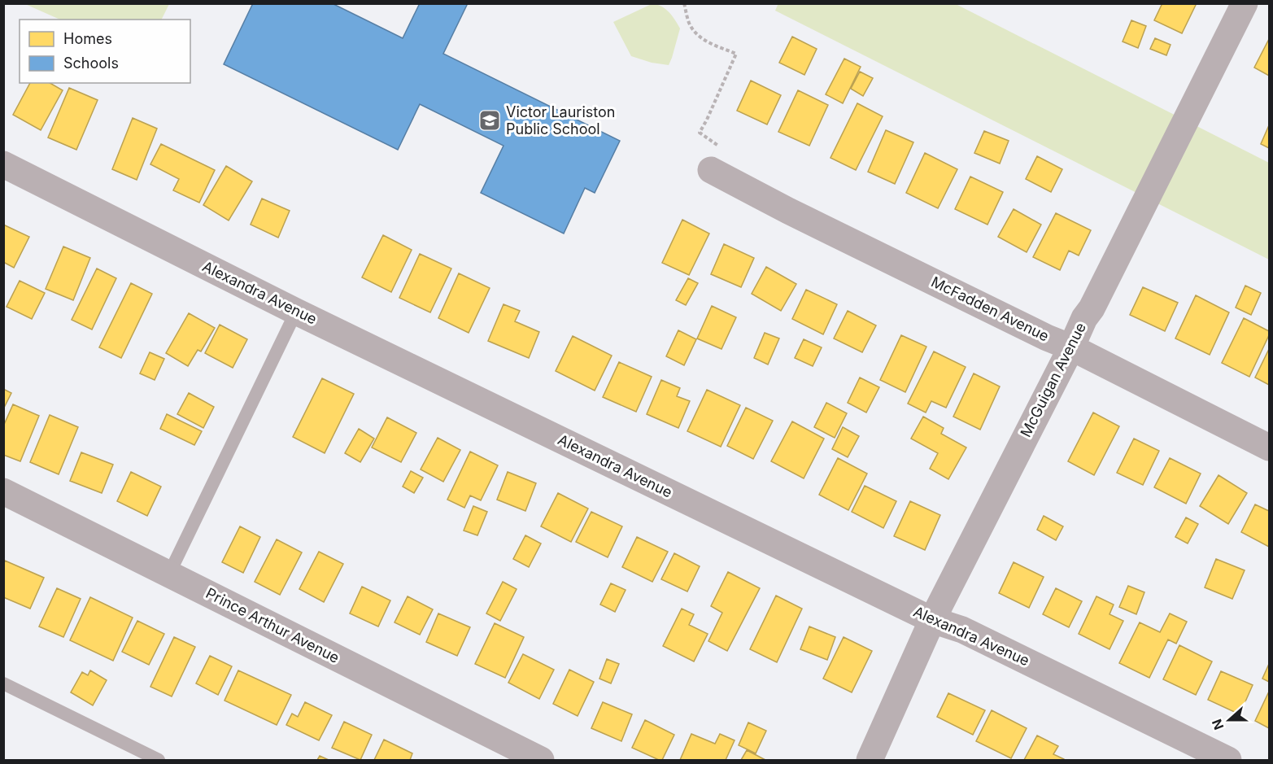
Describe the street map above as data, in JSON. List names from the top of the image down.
{
  "streets": {
    "street": [
      "Alexandra Avenue",
      "McFadden Avenue",
      "McGuigan Avenue",
      "Prince Arthur Avenue"
    ]
  },
  "crossings": [
    ["Alexandra Avenue", "McGuigan Avenue"],
    ["McFadden Avenue", "McGuigan Avenue"]
  ],
  "places": {
    "school or university": ["Victor Lauriston Public School"]
  },
  "legend": ["Homes", "Schools"],
  "north": "left"
}
